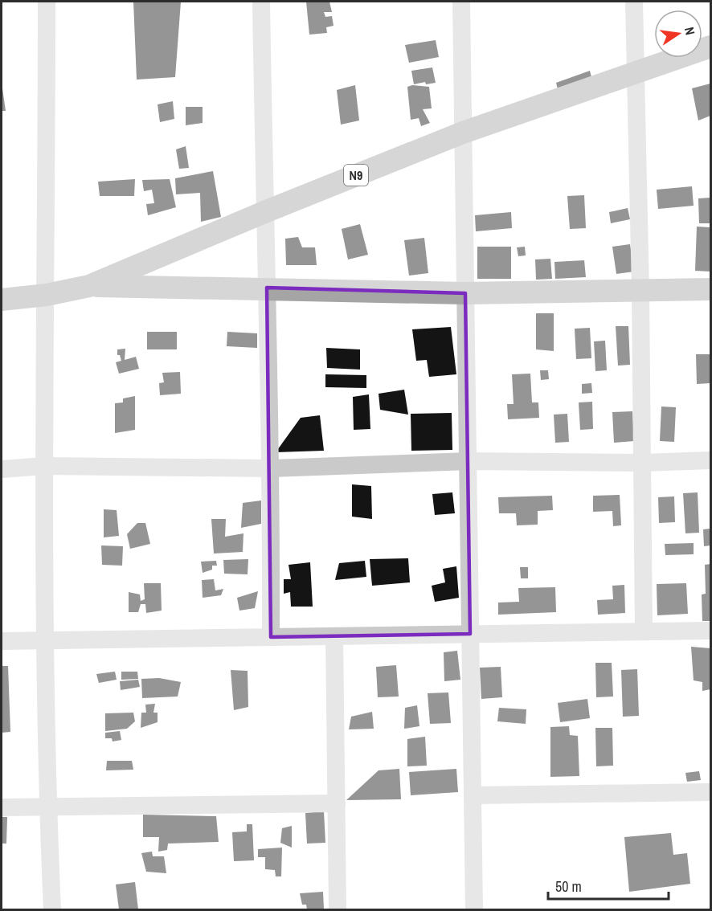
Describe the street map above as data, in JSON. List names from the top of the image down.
{
  "streets": {
    "main road": ["N9"]
  },
  "scale_bar": "50 m",
  "north": "right"
}
